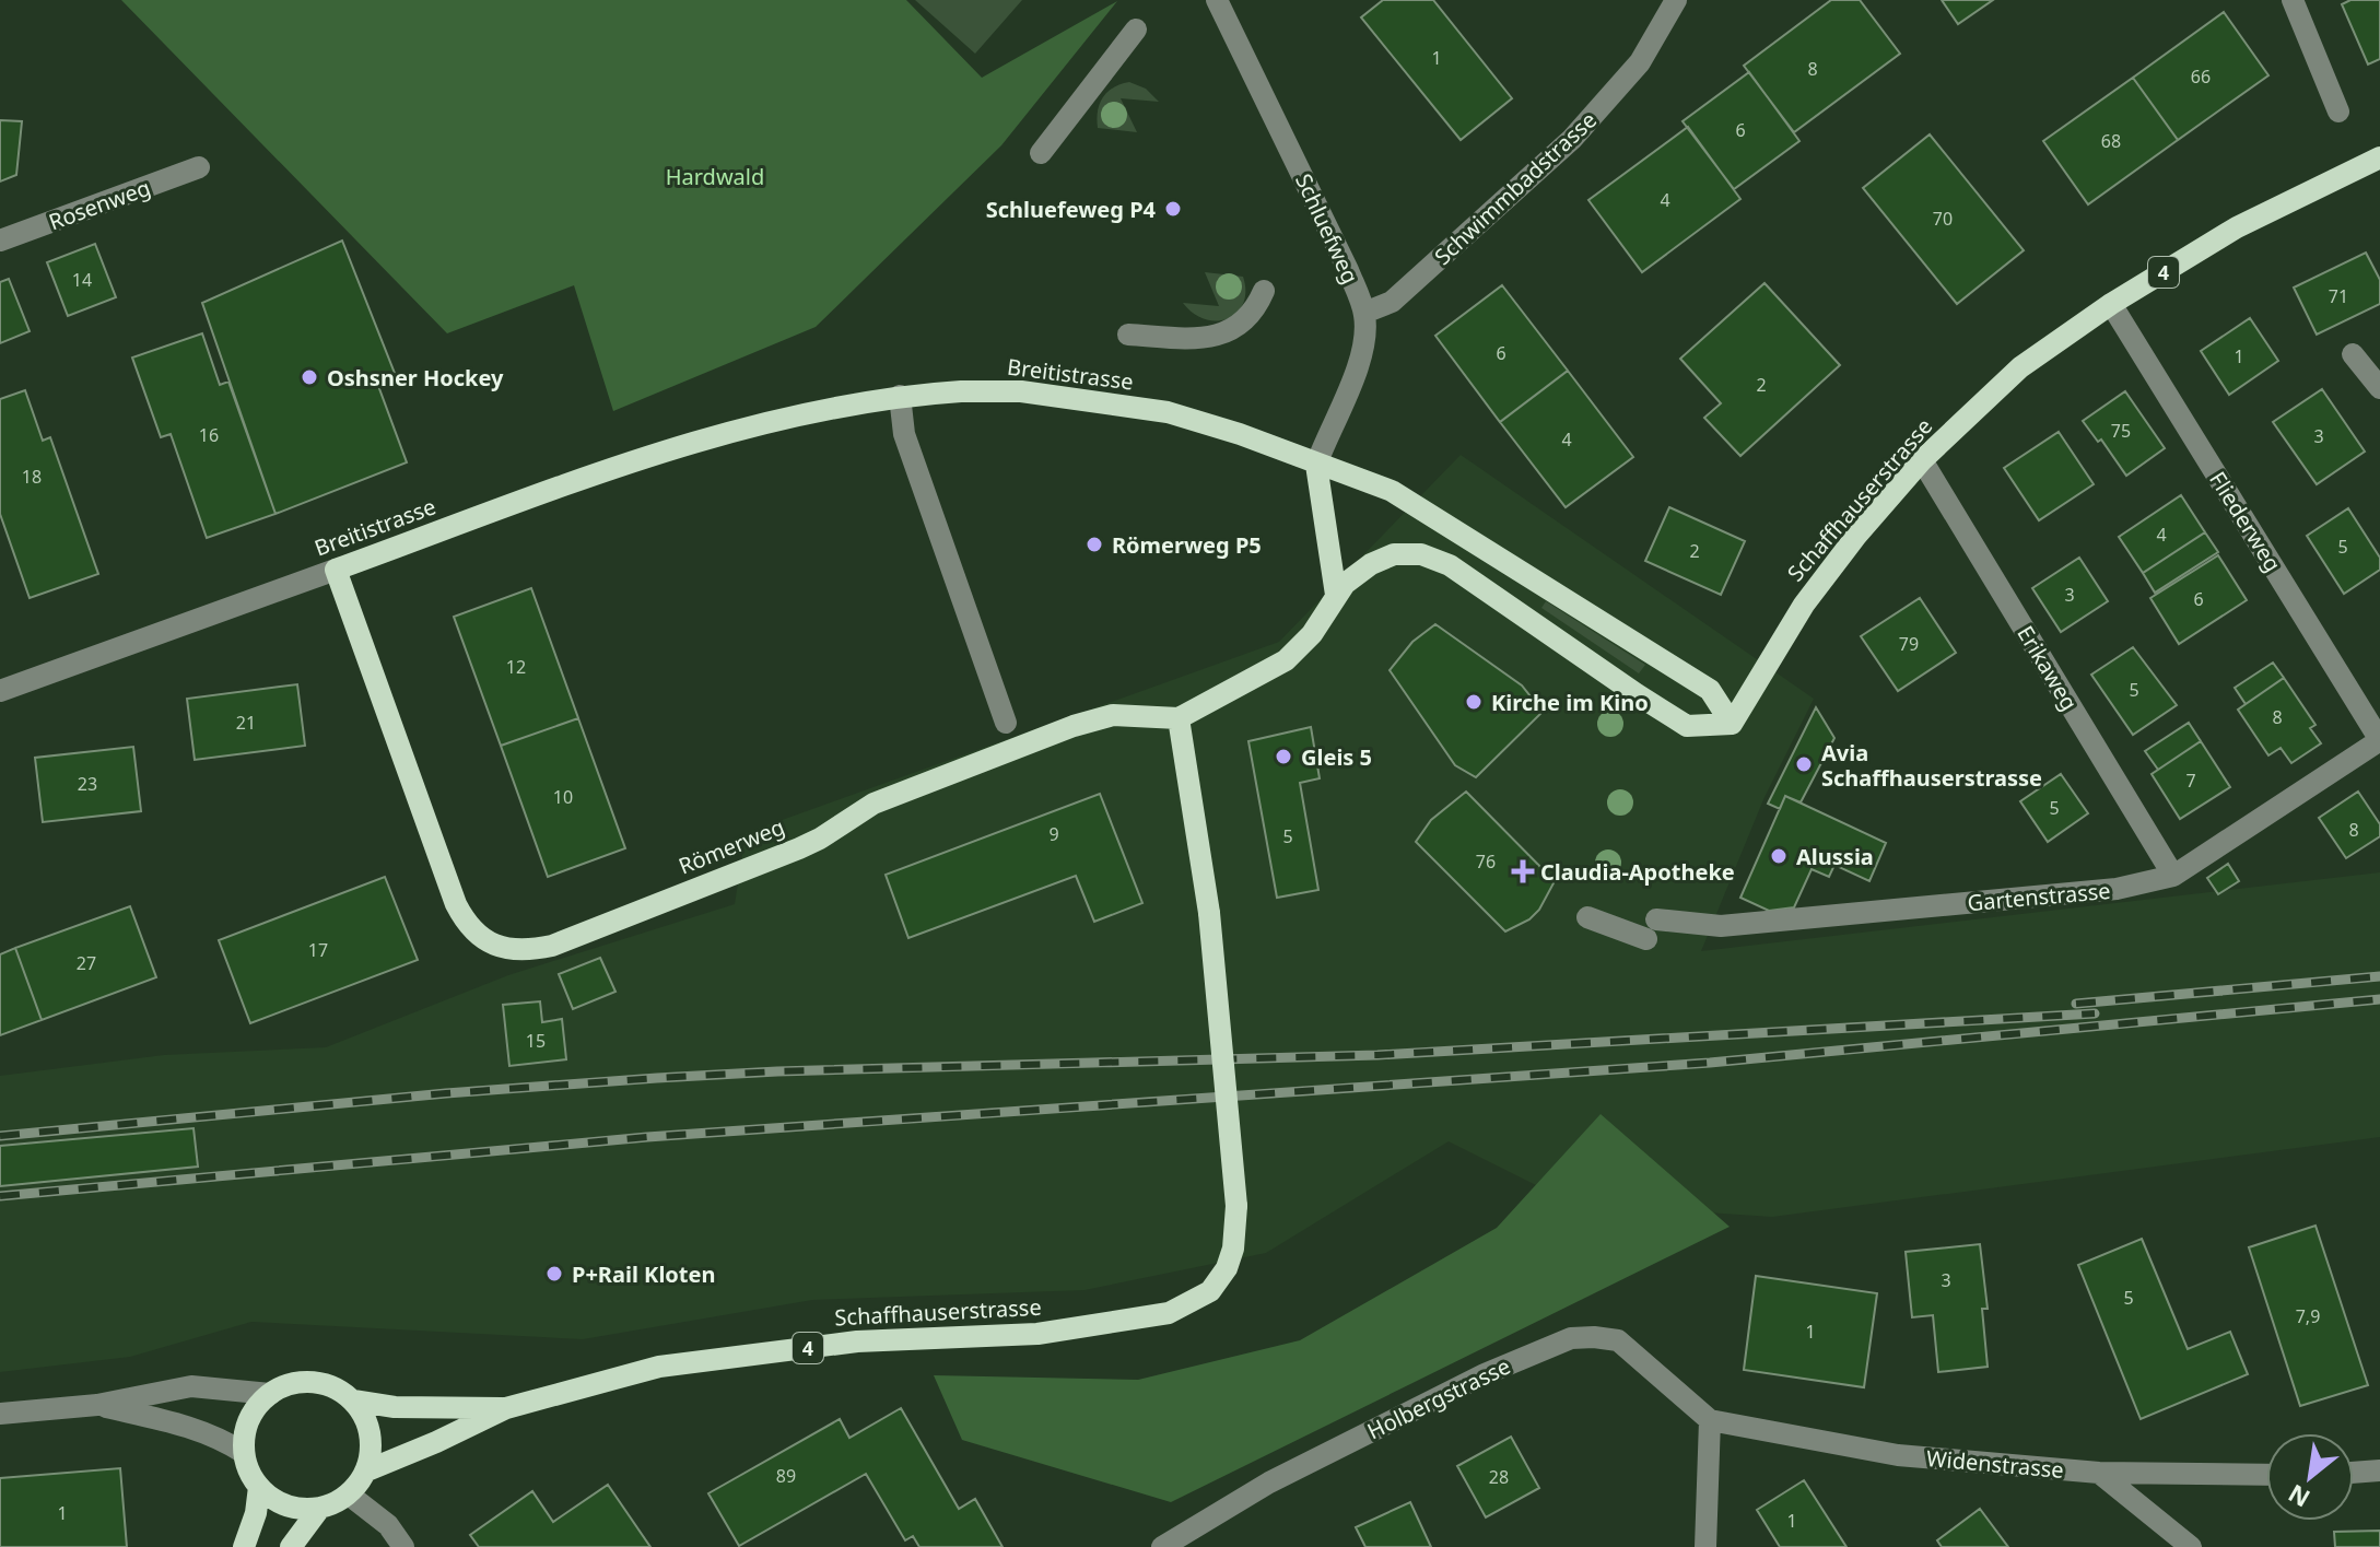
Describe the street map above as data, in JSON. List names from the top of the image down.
{
  "streets": {
    "main road": [
      "4",
      "Breitistrasse",
      "Schaffhauserstrasse",
      "Römerweg"
    ],
    "street": [
      "Schwimmbadstrasse",
      "Rosenweg",
      "Schluefweg",
      "Fliederweg",
      "Erikaweg",
      "Gartenstrasse",
      "Holbergstrasse",
      "Widenstrasse"
    ]
  },
  "crossings": [
    ["Schwimmbadstrasse", "Schluefweg"],
    ["Schluefweg", "Breitistrasse"],
    ["Breitistrasse", "Schaffhauserstrasse"],
    ["Breitistrasse", "Römerweg"],
    ["Schaffhauserstrasse", "Fliederweg"],
    ["Schaffhauserstrasse", "Erikaweg"],
    ["Schaffhauserstrasse", "Römerweg"],
    ["Fliederweg", "Gartenstrasse"],
    ["Erikaweg", "Gartenstrasse"],
    ["Holbergstrasse", "Widenstrasse"]
  ],
  "parks": ["Hardwald"],
  "places": {
    "other": [
      "Schluefeweg P4",
      "Oshsner Hockey",
      "Römerweg P5",
      "Kirche im Kino",
      "Gleis 5",
      "Avia Schaffhauserstrasse",
      "Alussia",
      "P+Rail Kloten"
    ],
    "health": ["Claudia-Apotheke"]
  },
  "house_numbers": [
    "1",
    "8",
    "66",
    "6",
    "68",
    "4",
    "70",
    "14",
    "71",
    "6",
    "1",
    "2",
    "75",
    "16",
    "3",
    "4",
    "18",
    "4",
    "5",
    "2",
    "3",
    "6",
    "79",
    "12",
    "5",
    "8",
    "21",
    "7",
    "23",
    "10",
    "5",
    "8",
    "9",
    "5",
    "76",
    "17",
    "27",
    "15",
    "3",
    "5",
    "7,9",
    "1",
    "89",
    "28",
    "1",
    "1"
  ],
  "north": "bottom left"
}
